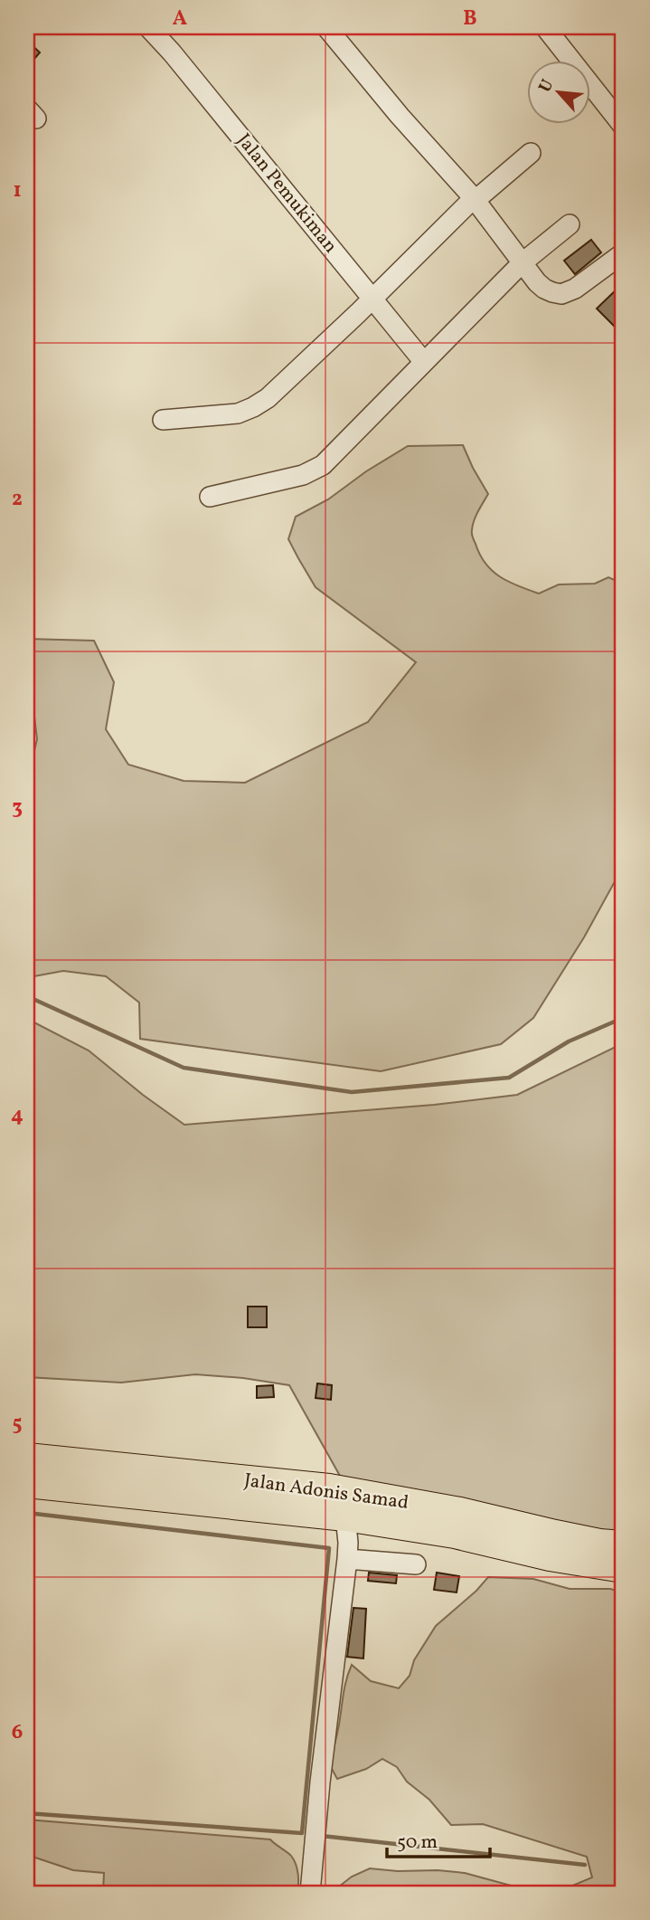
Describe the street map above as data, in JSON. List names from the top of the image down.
{
  "streets": {
    "highway": ["Jalan Adonis Samad"],
    "street": ["Jalan Pemukiman"]
  },
  "scale_bar": "50 m",
  "north": "top left",
  "grid": {
    "columns": ["A", "B"],
    "rows": [
      "1",
      "2",
      "3",
      "4",
      "5",
      "6"
    ]
  }
}
